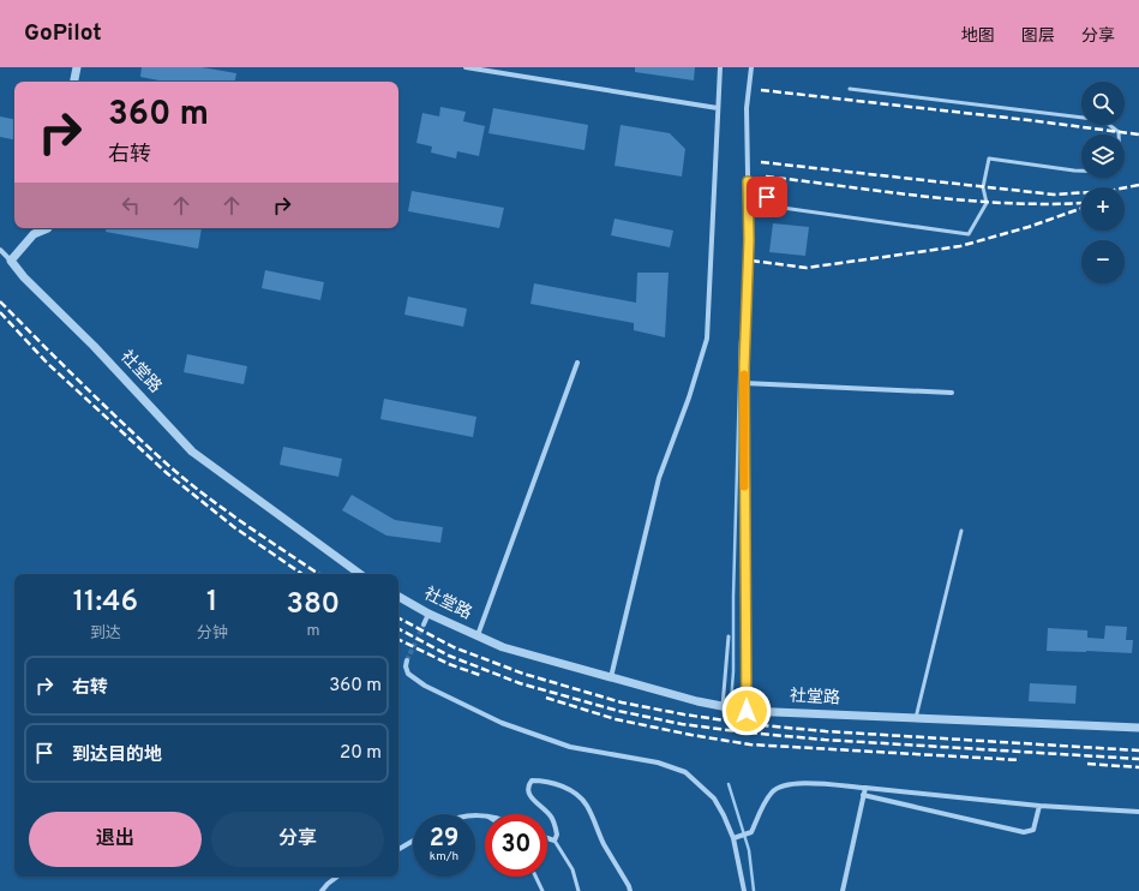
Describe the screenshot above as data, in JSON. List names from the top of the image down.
{
  "streets": {
    "street": ["社堂路"]
  },
  "page": {
    "header": "GoPilot",
    "nav": ["地图", "图层", "分享"],
    "map_buttons": ["+", "−"],
    "turn": ["360 m", "右转"],
    "eta": [
      "11:46",
      "到达",
      "1",
      "分钟",
      "380",
      "m"
    ],
    "list": [
      {
        "name": "右转",
        "value": "360 m"
      },
      {
        "name": "到达目的地",
        "value": "20 m"
      }
    ],
    "buttons": ["退出", "分享"],
    "speed": "29 km/h",
    "limit": "30"
  }
}
